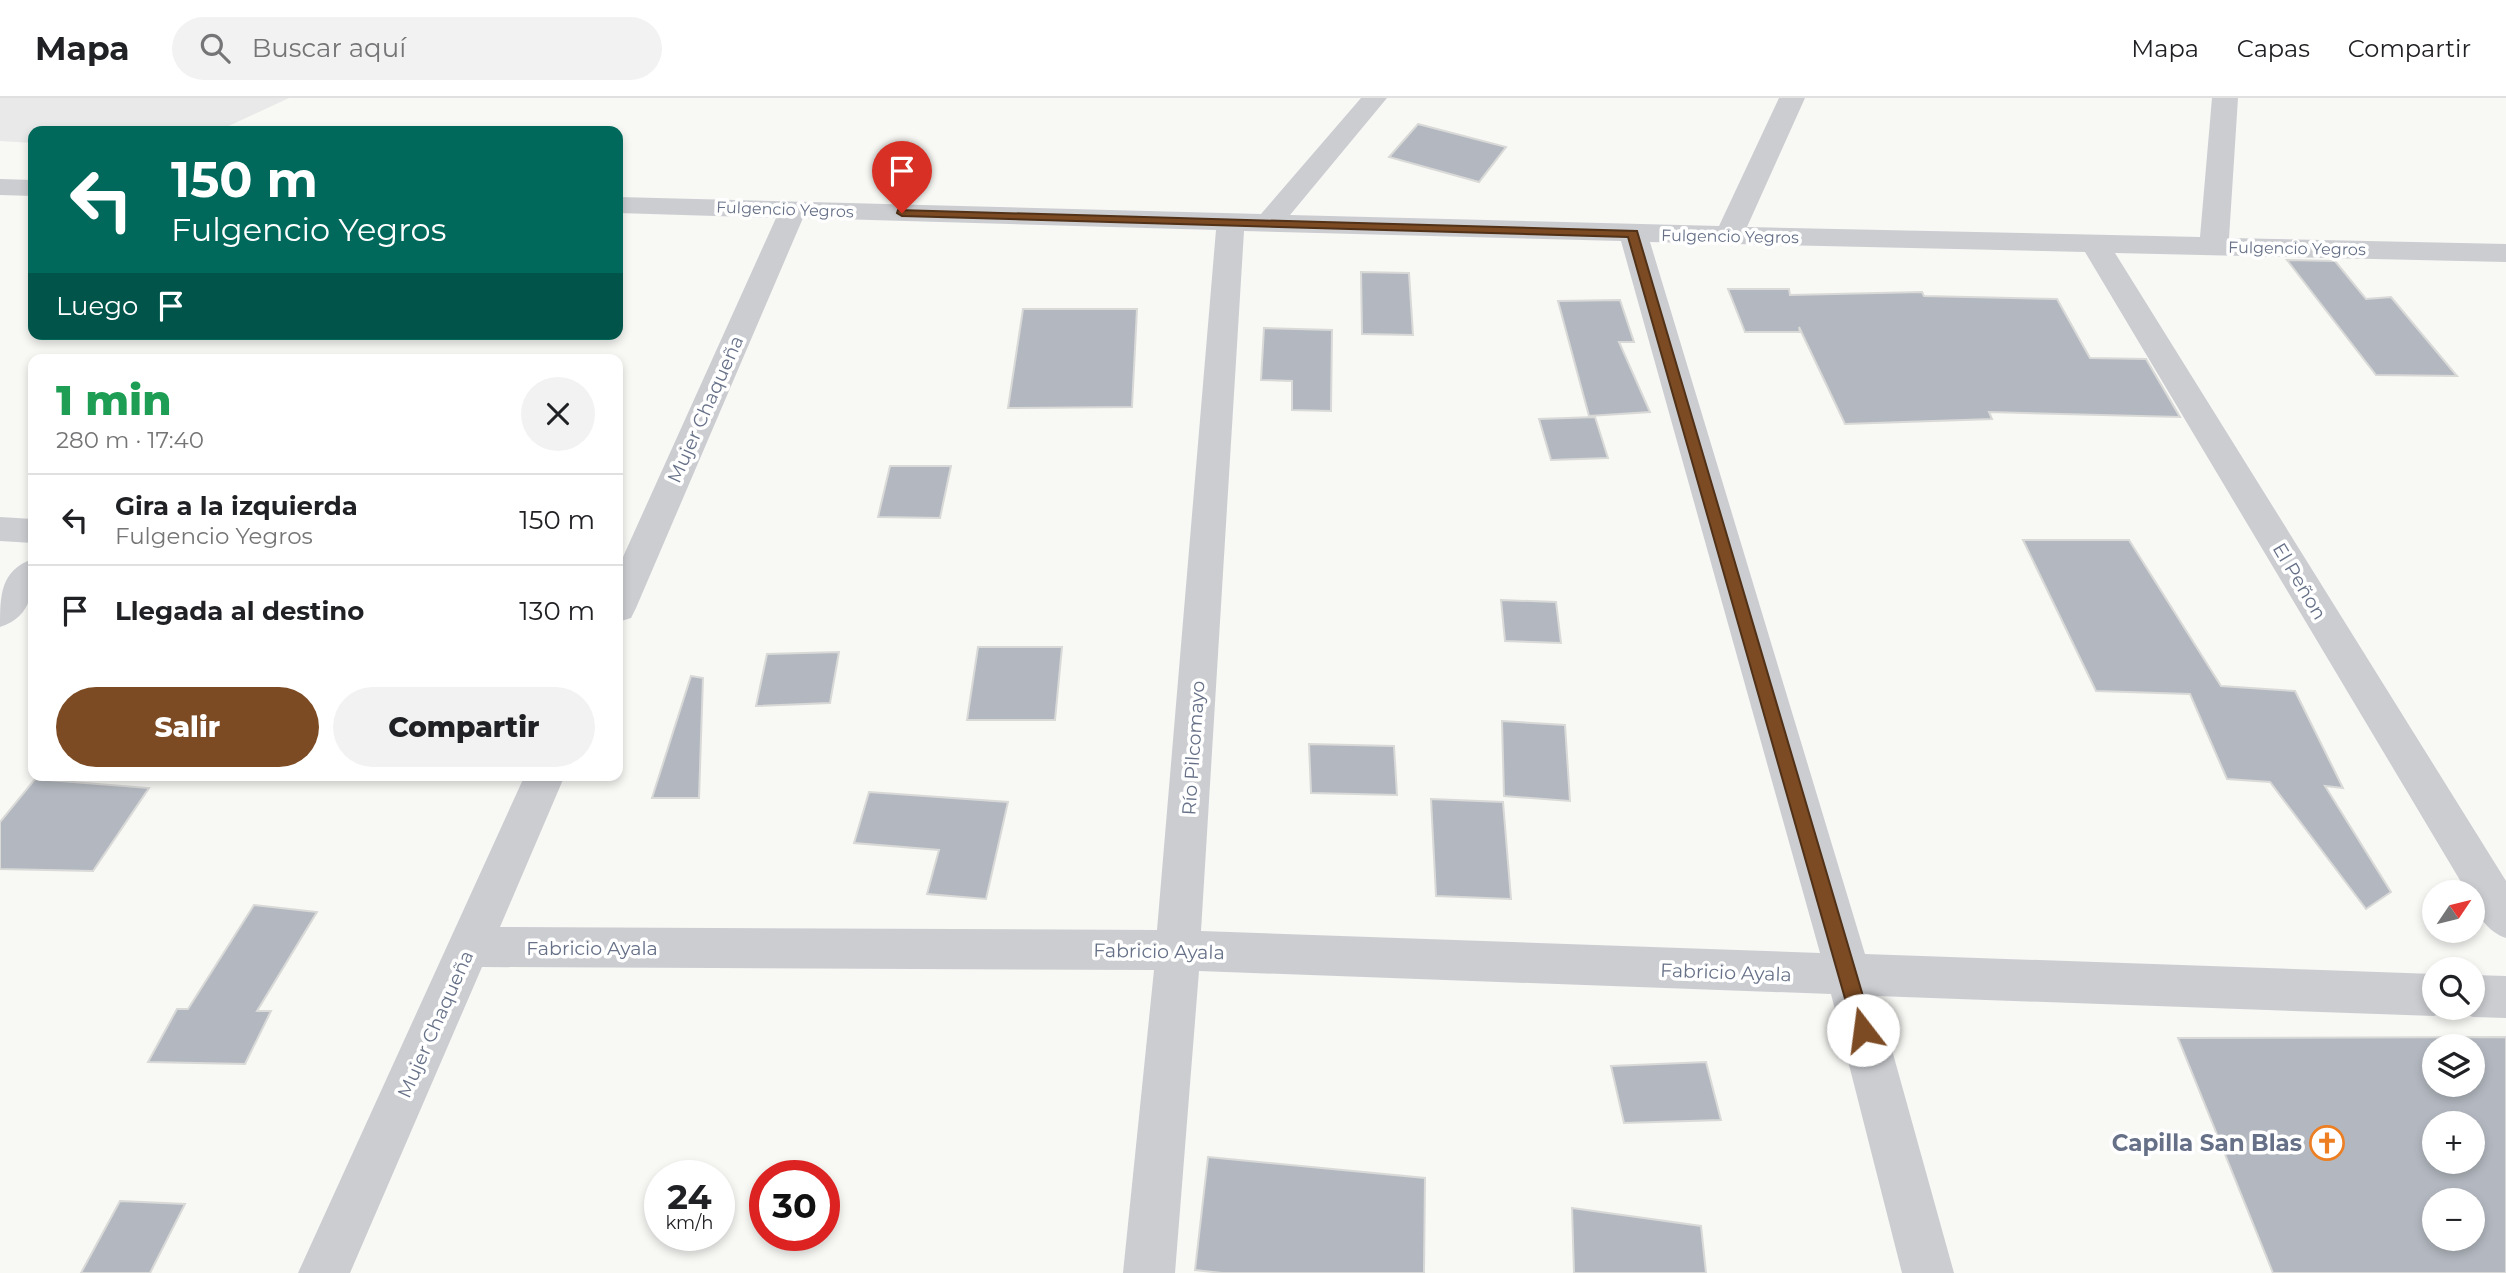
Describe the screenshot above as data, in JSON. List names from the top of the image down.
{
  "streets": {
    "street": [
      "Fulgencio Yegros",
      "Mujer Chaqueña",
      "El Peñon",
      "Río Pilcomayo",
      "Fabricio Ayala"
    ]
  },
  "crossings": [
    ["Fulgencio Yegros", "Mujer Chaqueña"],
    ["Fulgencio Yegros", "El Peñon"],
    ["Fulgencio Yegros", "Río Pilcomayo"],
    ["Mujer Chaqueña", "Fabricio Ayala"],
    ["Río Pilcomayo", "Fabricio Ayala"]
  ],
  "places": {
    "church": ["Capilla San Blas"]
  },
  "north": "top right",
  "page": {
    "header": "Mapa",
    "search": "Buscar aquí",
    "nav": ["Mapa", "Capas", "Compartir"],
    "turn": ["150 m", "Fulgencio Yegros"],
    "then": "Luego",
    "heading": ["1 min", "280 m · 17:40"],
    "list": [
      {
        "name": "Gira a la izquierda",
        "note": "Fulgencio Yegros",
        "value": "150 m"
      },
      {
        "name": "Llegada al destino",
        "value": "130 m"
      }
    ],
    "buttons": ["Salir", "Compartir"],
    "map_buttons": ["+", "−"],
    "speed": "24 km/h",
    "limit": "30"
  }
}
